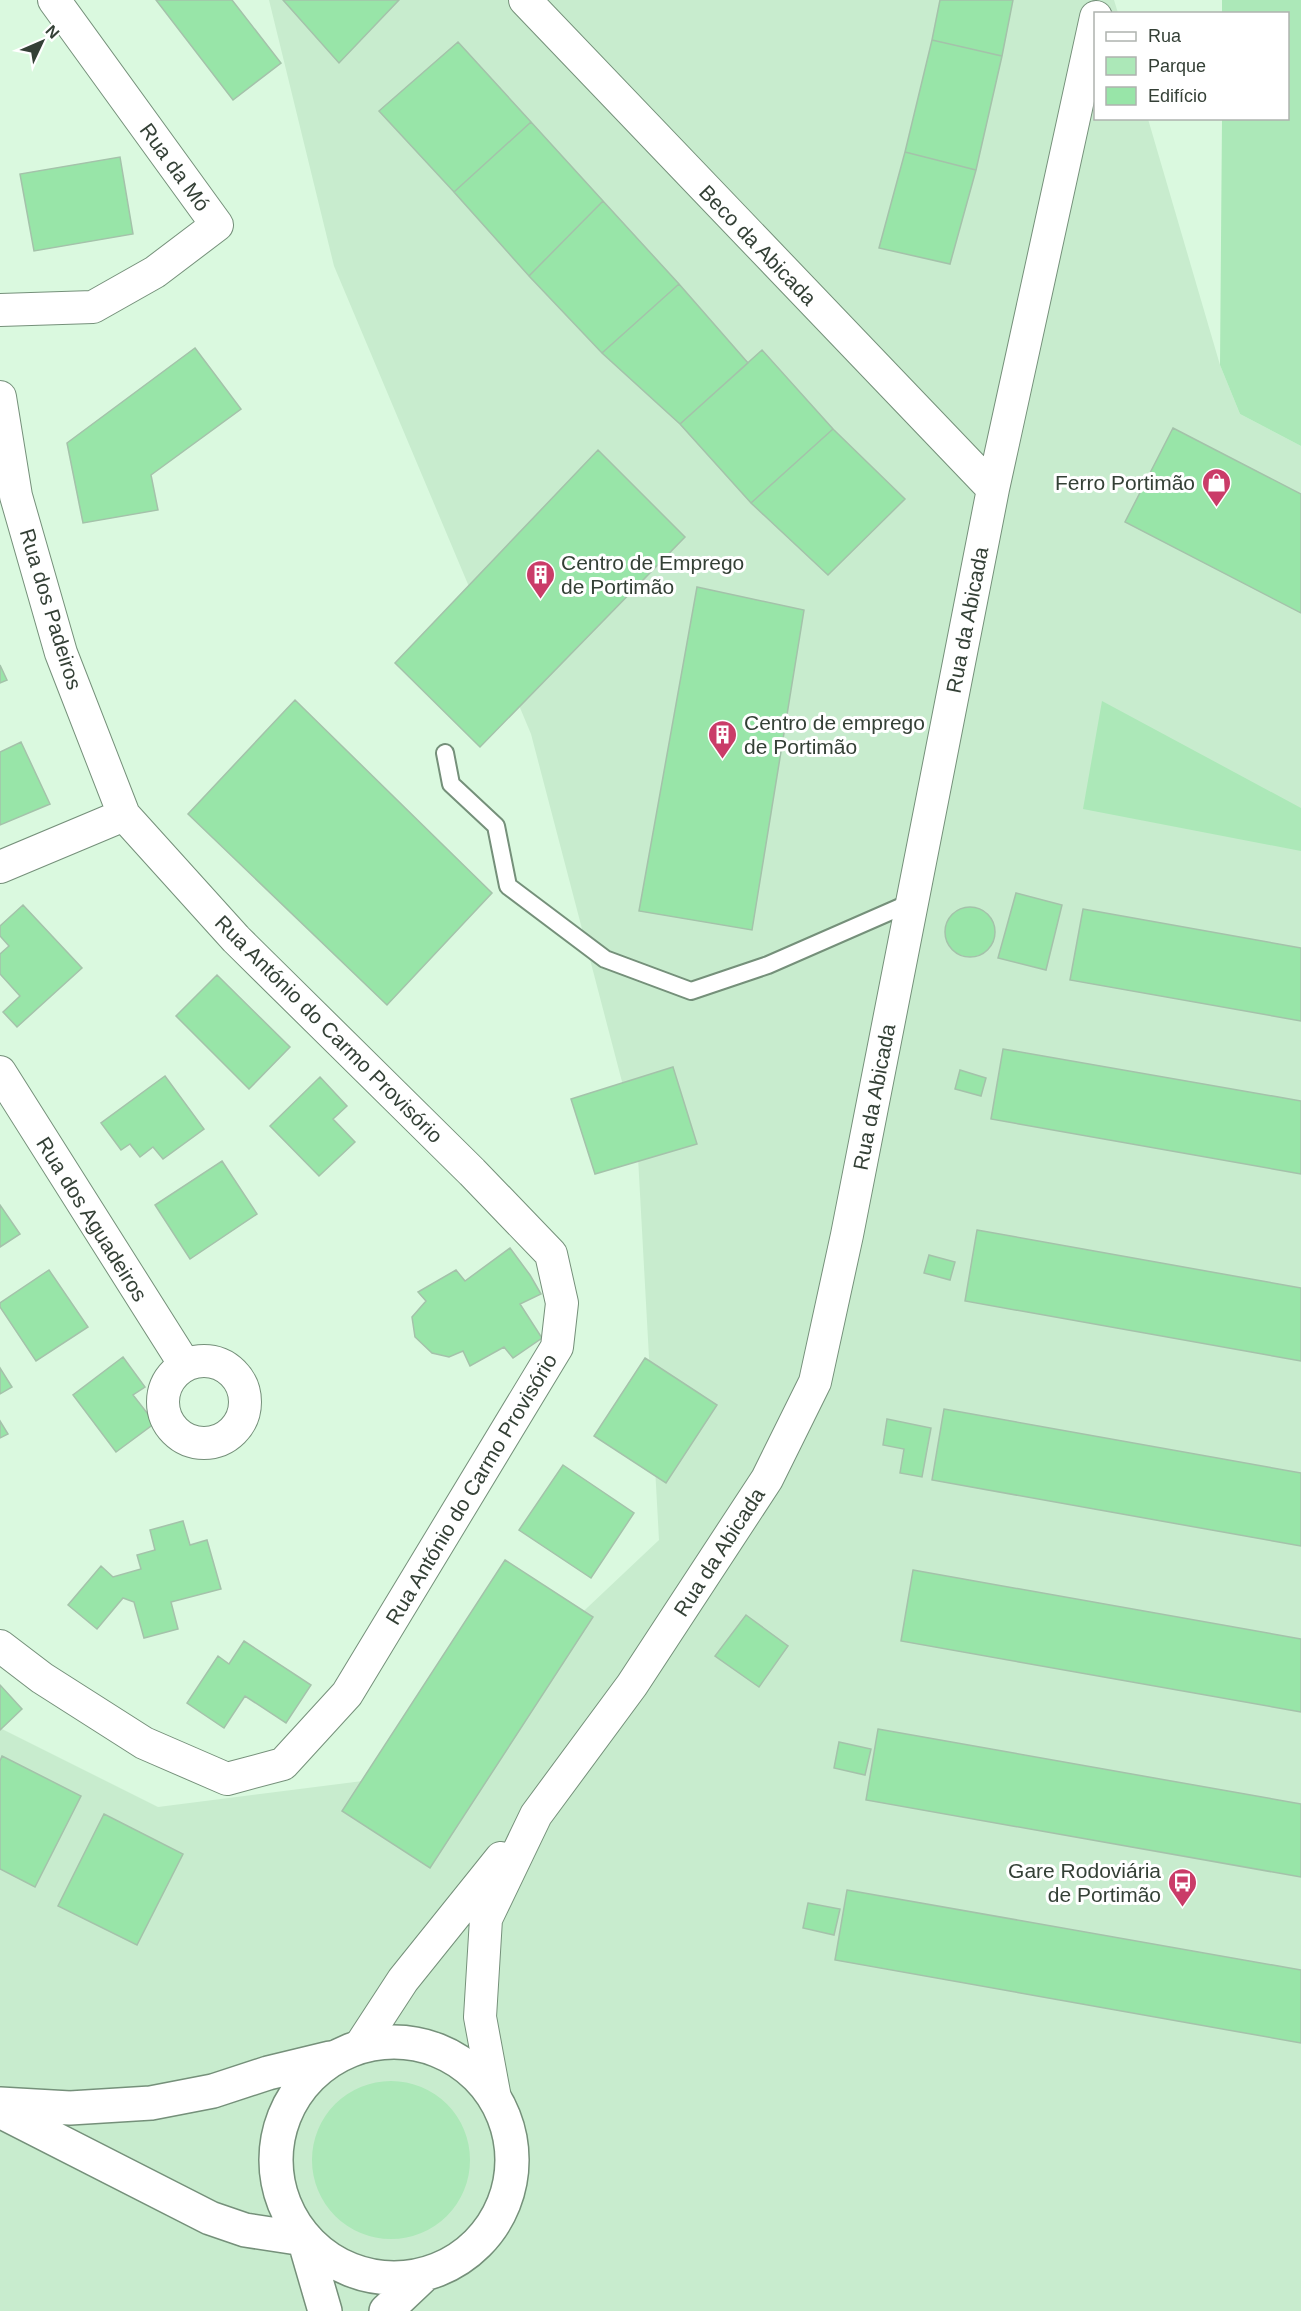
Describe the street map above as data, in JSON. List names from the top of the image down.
{
  "streets": {
    "street": [
      "Rua da Mó",
      "Beco da Abicada",
      "Rua dos Padeiros",
      "Rua da Abicada",
      "Rua António do Carmo Provisório",
      "Rua dos Aguadeiros"
    ]
  },
  "crossings": [
    ["Beco da Abicada", "Rua da Abicada"],
    ["Rua dos Padeiros", "Rua António do Carmo Provisório"]
  ],
  "places": {
    "shop": ["Ferro Portimão"],
    "building": ["Centro de Emprego de Portimão", "Centro de emprego de Portimão"],
    "bus stop": ["Gare Rodoviária de Portimão"]
  },
  "legend": ["Rua", "Parque", "Edifício"],
  "north": "top right"
}
